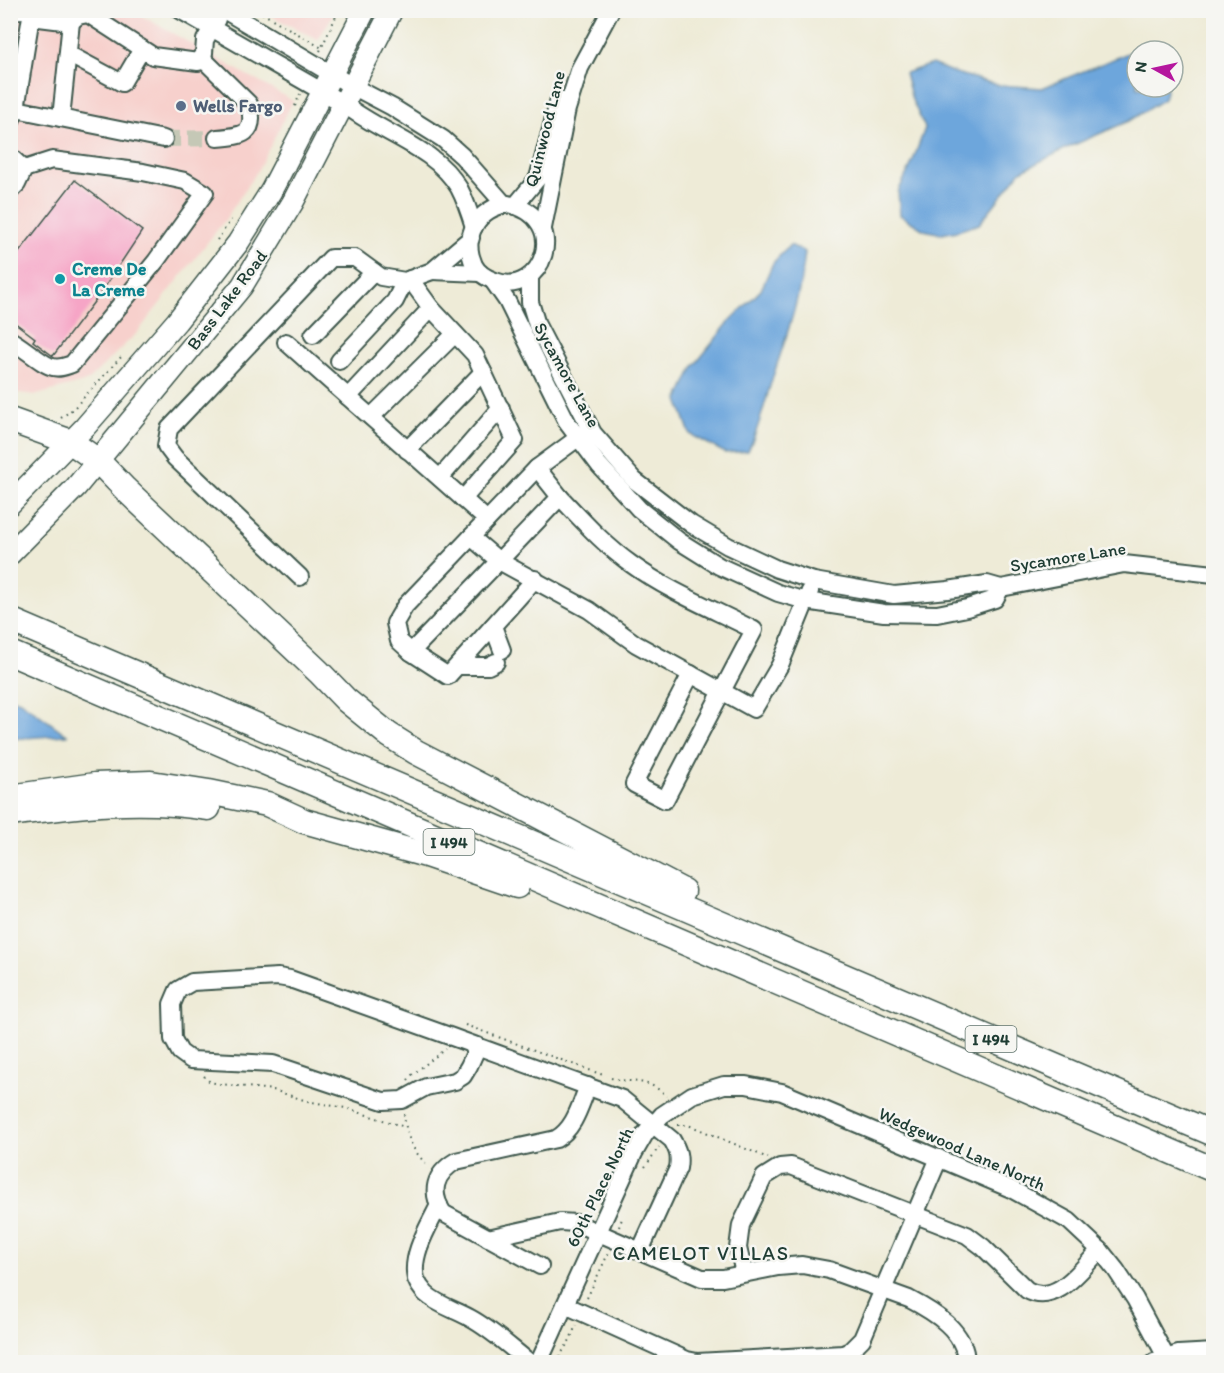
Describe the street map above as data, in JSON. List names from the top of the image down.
{
  "streets": {
    "highway": ["I 494"],
    "main road": ["Bass Lake Road"],
    "street": [
      "Quinwood Lane",
      "Sycamore Lane",
      "Wedgewood Lane North",
      "60th Place North"
    ]
  },
  "crossings": [
    ["Quinwood Lane", "Sycamore Lane"],
    ["Wedgewood Lane North", "60th Place North"]
  ],
  "districts": ["CAMELOT VILLAS"],
  "places": ["Wells Fargo", "Creme De La Creme"],
  "north": "left"
}
